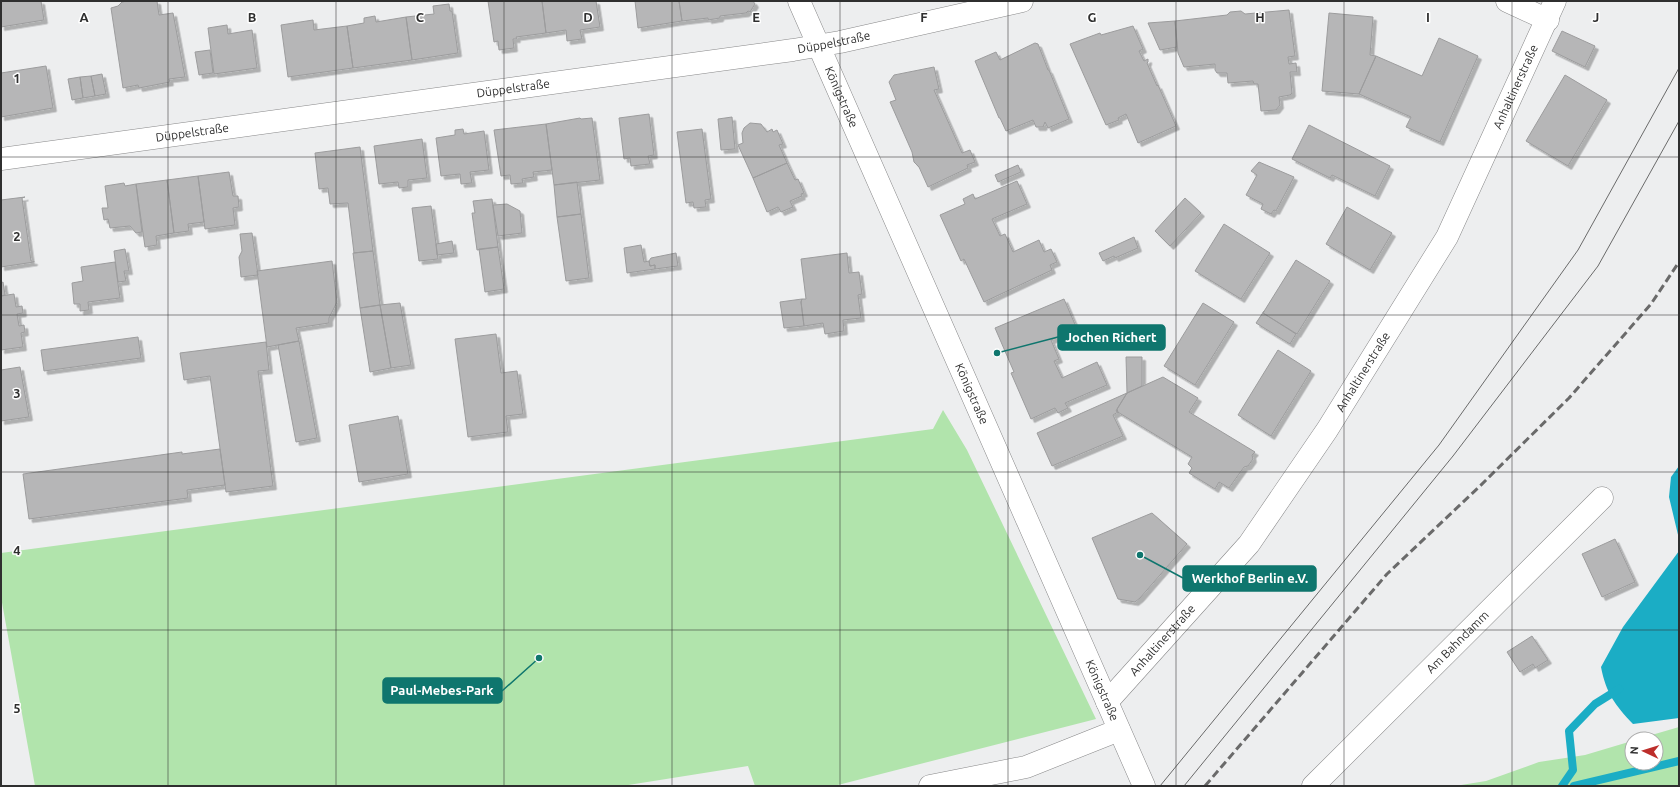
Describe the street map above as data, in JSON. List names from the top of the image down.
{
  "streets": {
    "street": [
      "Düppelstraße",
      "Anhaltinerstraße",
      "Königstraße",
      "Am Bahndamm"
    ]
  },
  "crossings": [
    ["Düppelstraße", "Königstraße"],
    ["Anhaltinerstraße", "Königstraße"]
  ],
  "places": ["Jochen Richert", "Werkhof Berlin e.V.", "Paul-Mebes-Park"],
  "north": "left",
  "grid": {
    "columns": [
      "A",
      "B",
      "C",
      "D",
      "E",
      "F",
      "G",
      "H",
      "I",
      "J"
    ],
    "rows": [
      "1",
      "2",
      "3",
      "4",
      "5"
    ]
  }
}
